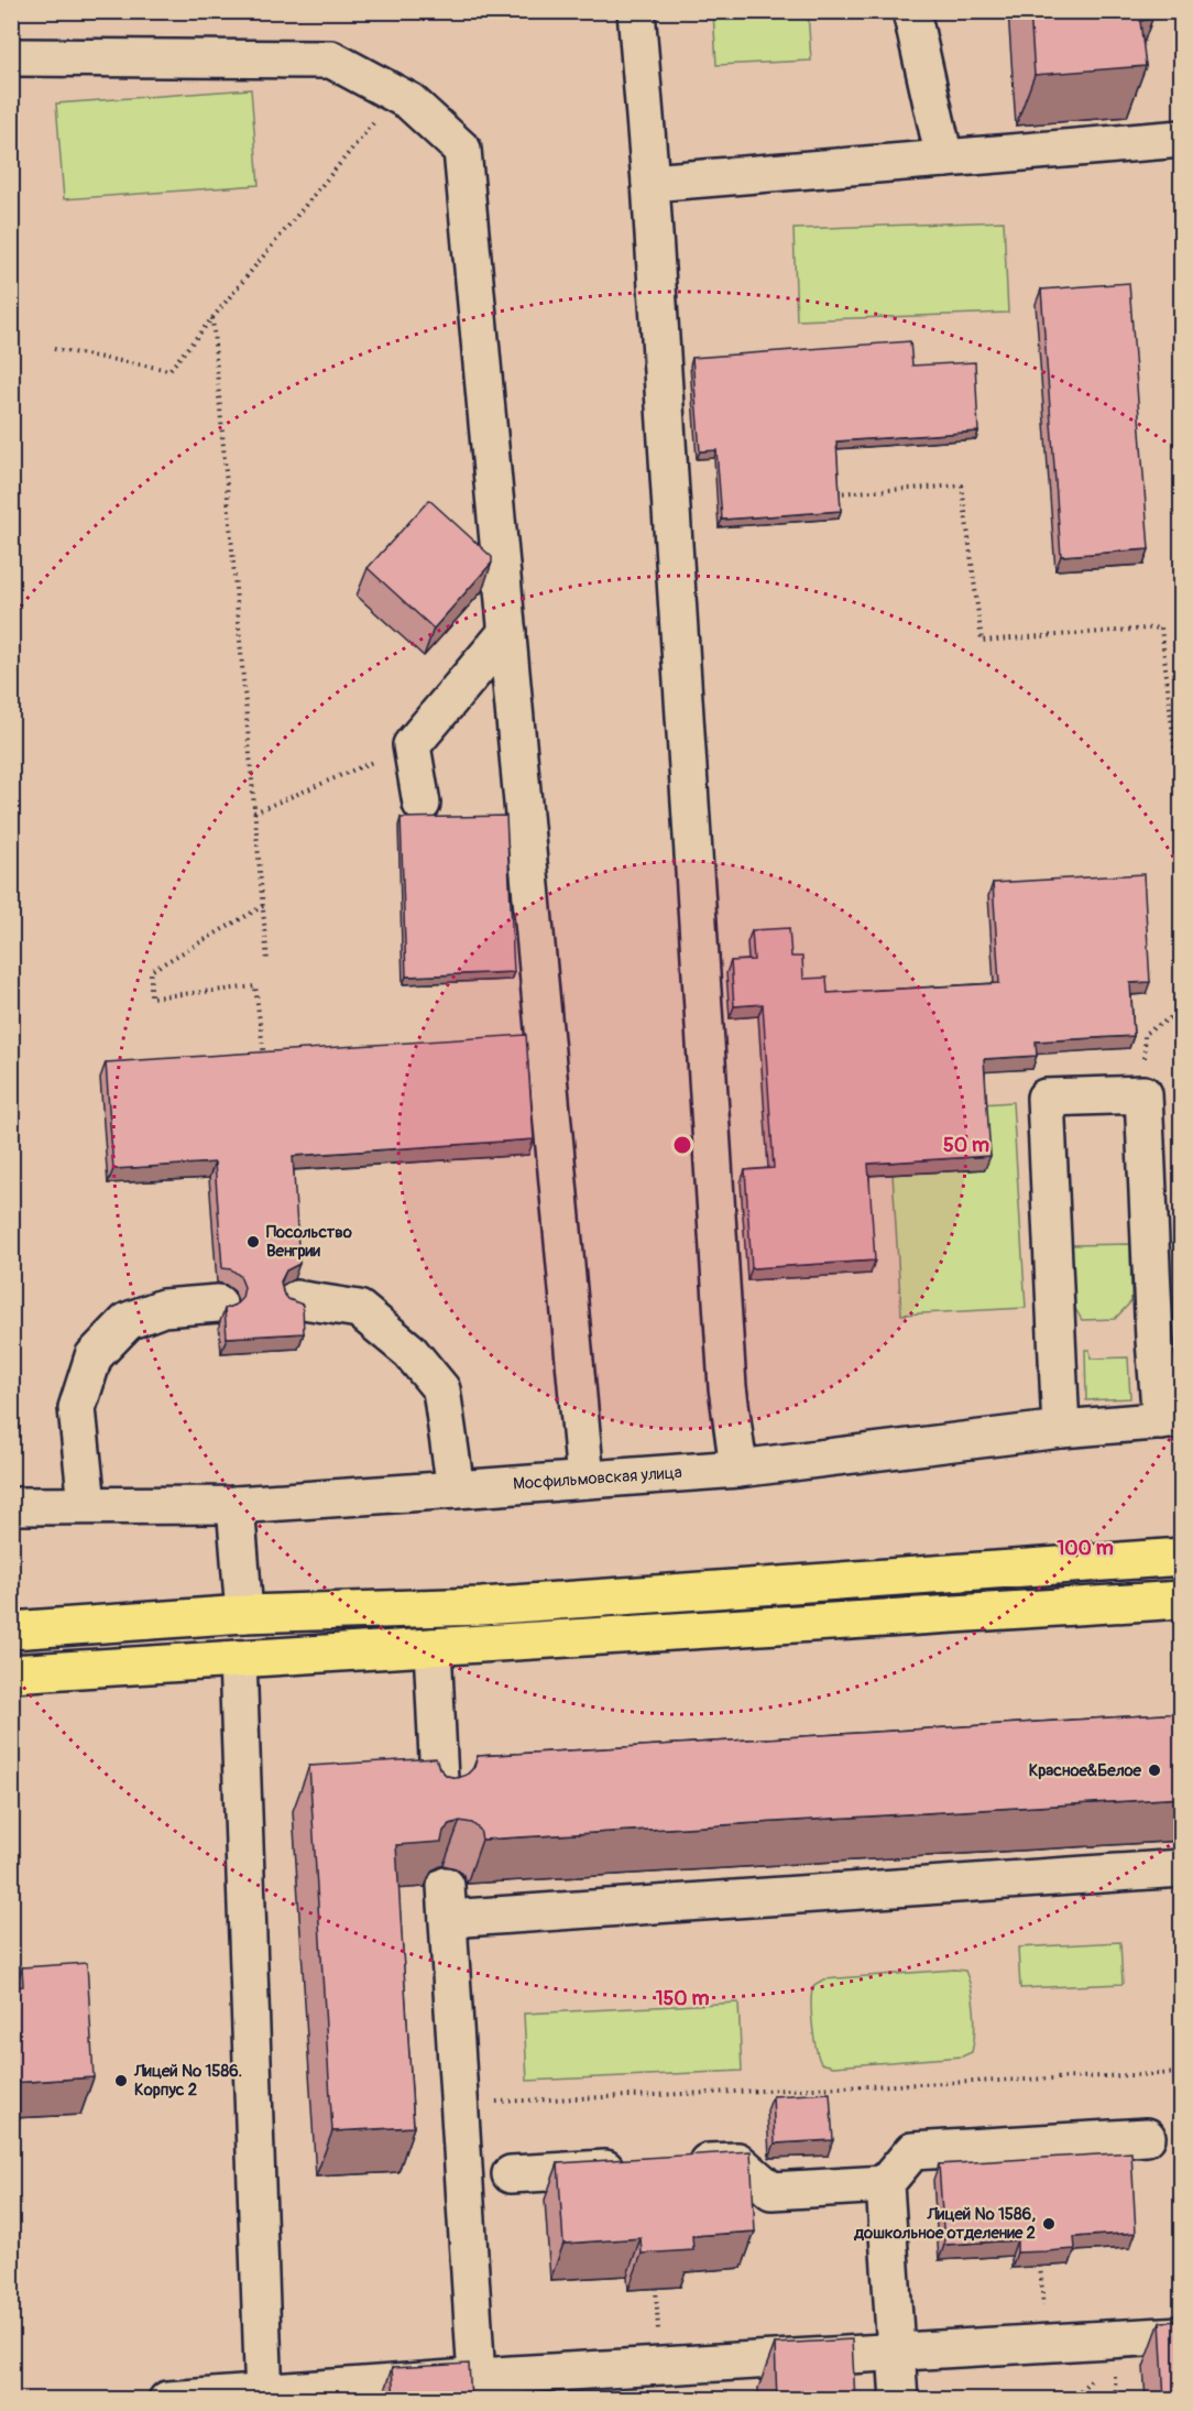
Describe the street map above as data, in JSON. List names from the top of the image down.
{
  "streets": {
    "street": ["Мосфильмовская улица"]
  },
  "places": [
    "Посольство Венгрии",
    "Красное&Белое",
    "Лицей № 1586. Корпус 2",
    "Лицей № 1586, дошкольное отделение 2"
  ],
  "rings": ["50 m", "100 m", "150 m"]
}
